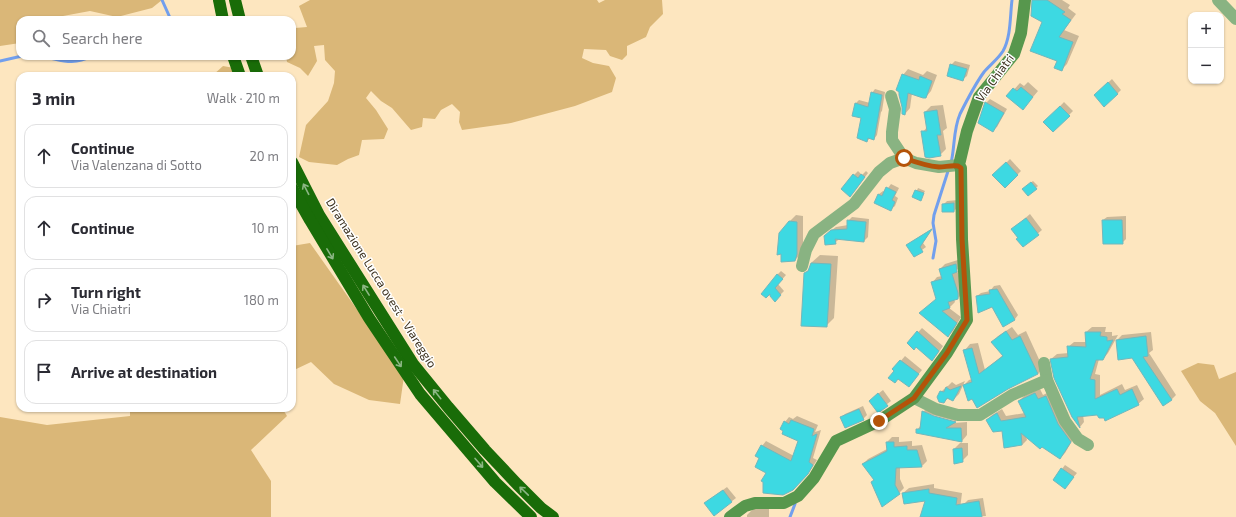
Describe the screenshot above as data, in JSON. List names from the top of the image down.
{
  "streets": {
    "highway": ["Diramazione Lucca ovest - Viareggio"],
    "street": ["Via Chiatri"]
  },
  "page": {
    "map_buttons": ["+", "−"],
    "search": "Search here",
    "heading": ["3 min", "Walk · 210 m"],
    "list": [
      ["Continue", "Via Valenzana di Sotto", "20 m"],
      ["Continue", "10 m"],
      ["Turn right", "Via Chiatri", "180 m"],
      "Arrive at destination"
    ]
  }
}
